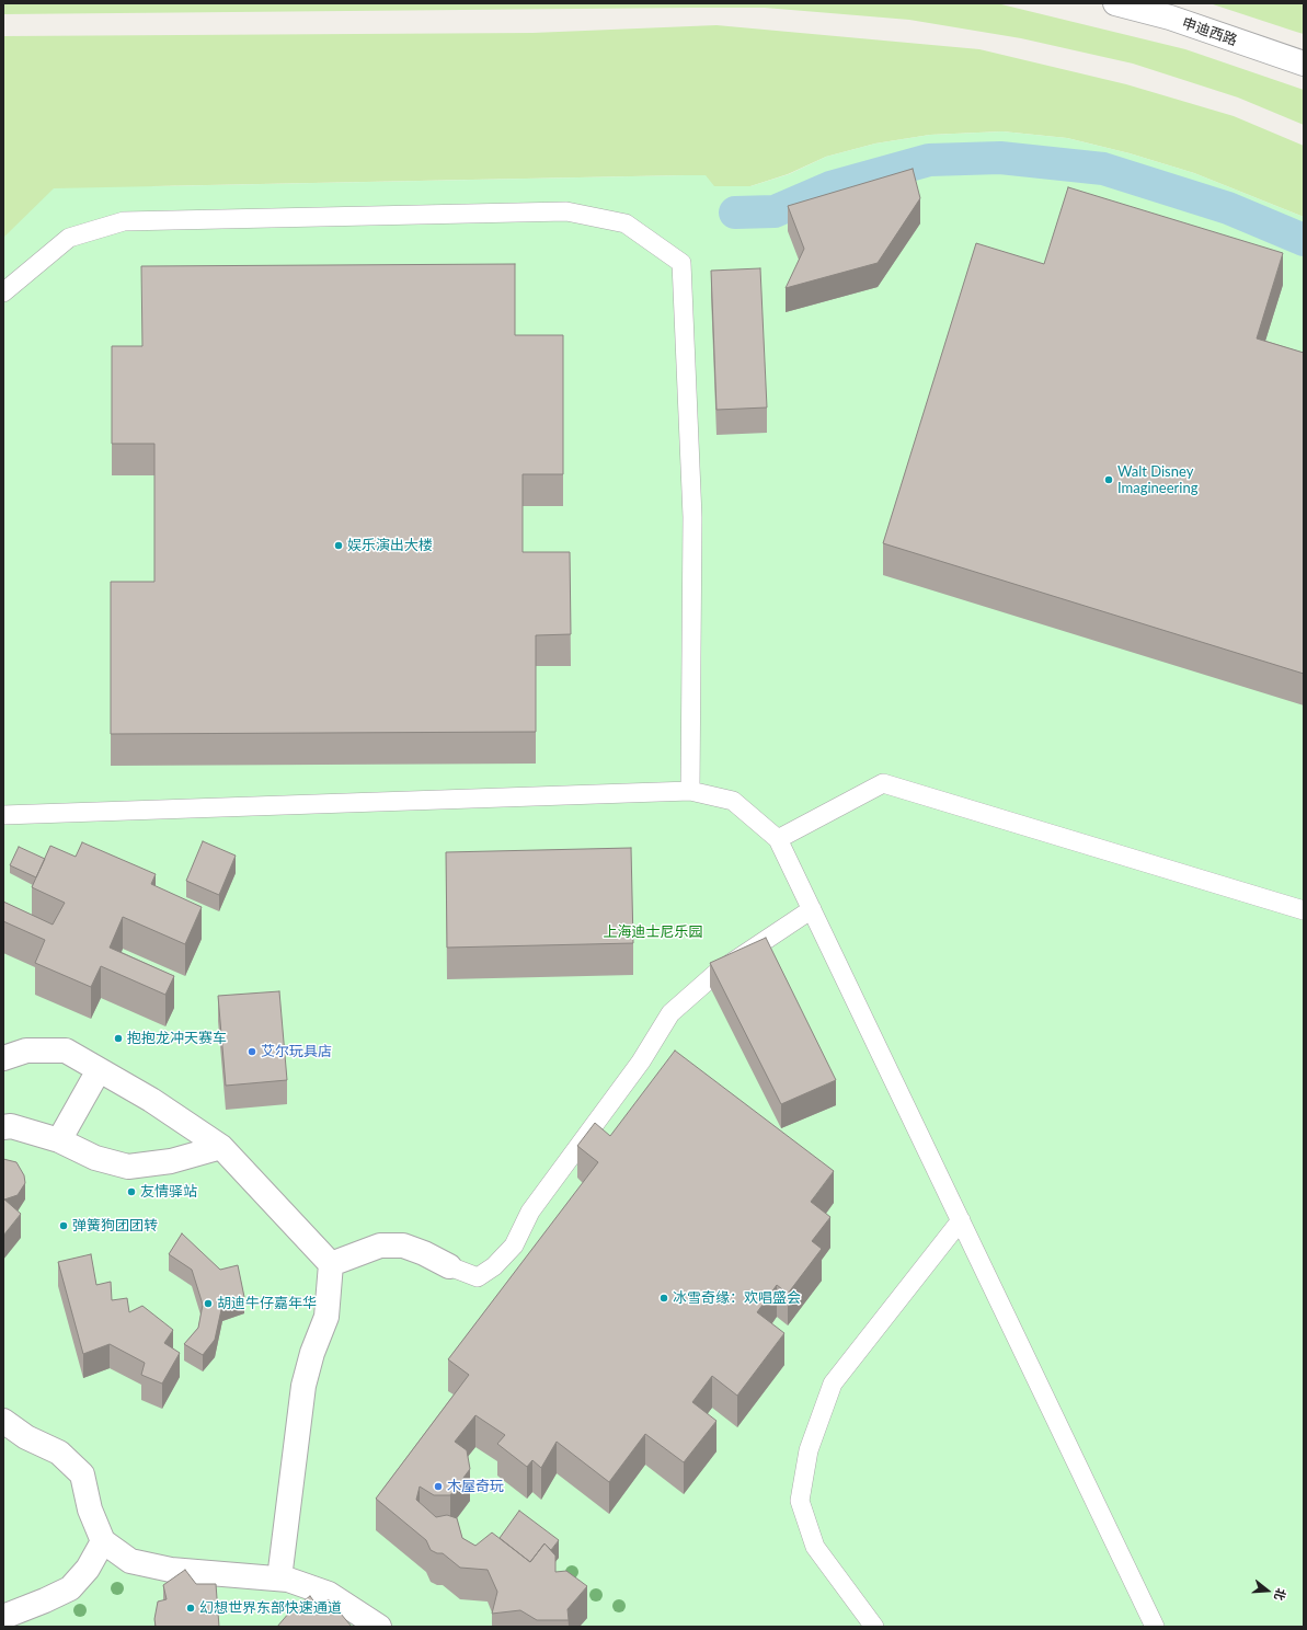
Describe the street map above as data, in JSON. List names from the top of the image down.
{
  "streets": {
    "street": ["申迪西路"]
  },
  "parks": ["上海迪士尼乐园"],
  "places": [
    "Walt Disney Imagineering",
    "娱乐演出大楼",
    "抱抱龙冲天赛车",
    "艾尔玩具店",
    "友情驿站",
    "弹簧狗团团转",
    "冰雪奇缘：欢唱盛会",
    "胡迪牛仔嘉年华",
    "木屋奇玩",
    "幻想世界东部快速通道"
  ],
  "north": "right"
}
